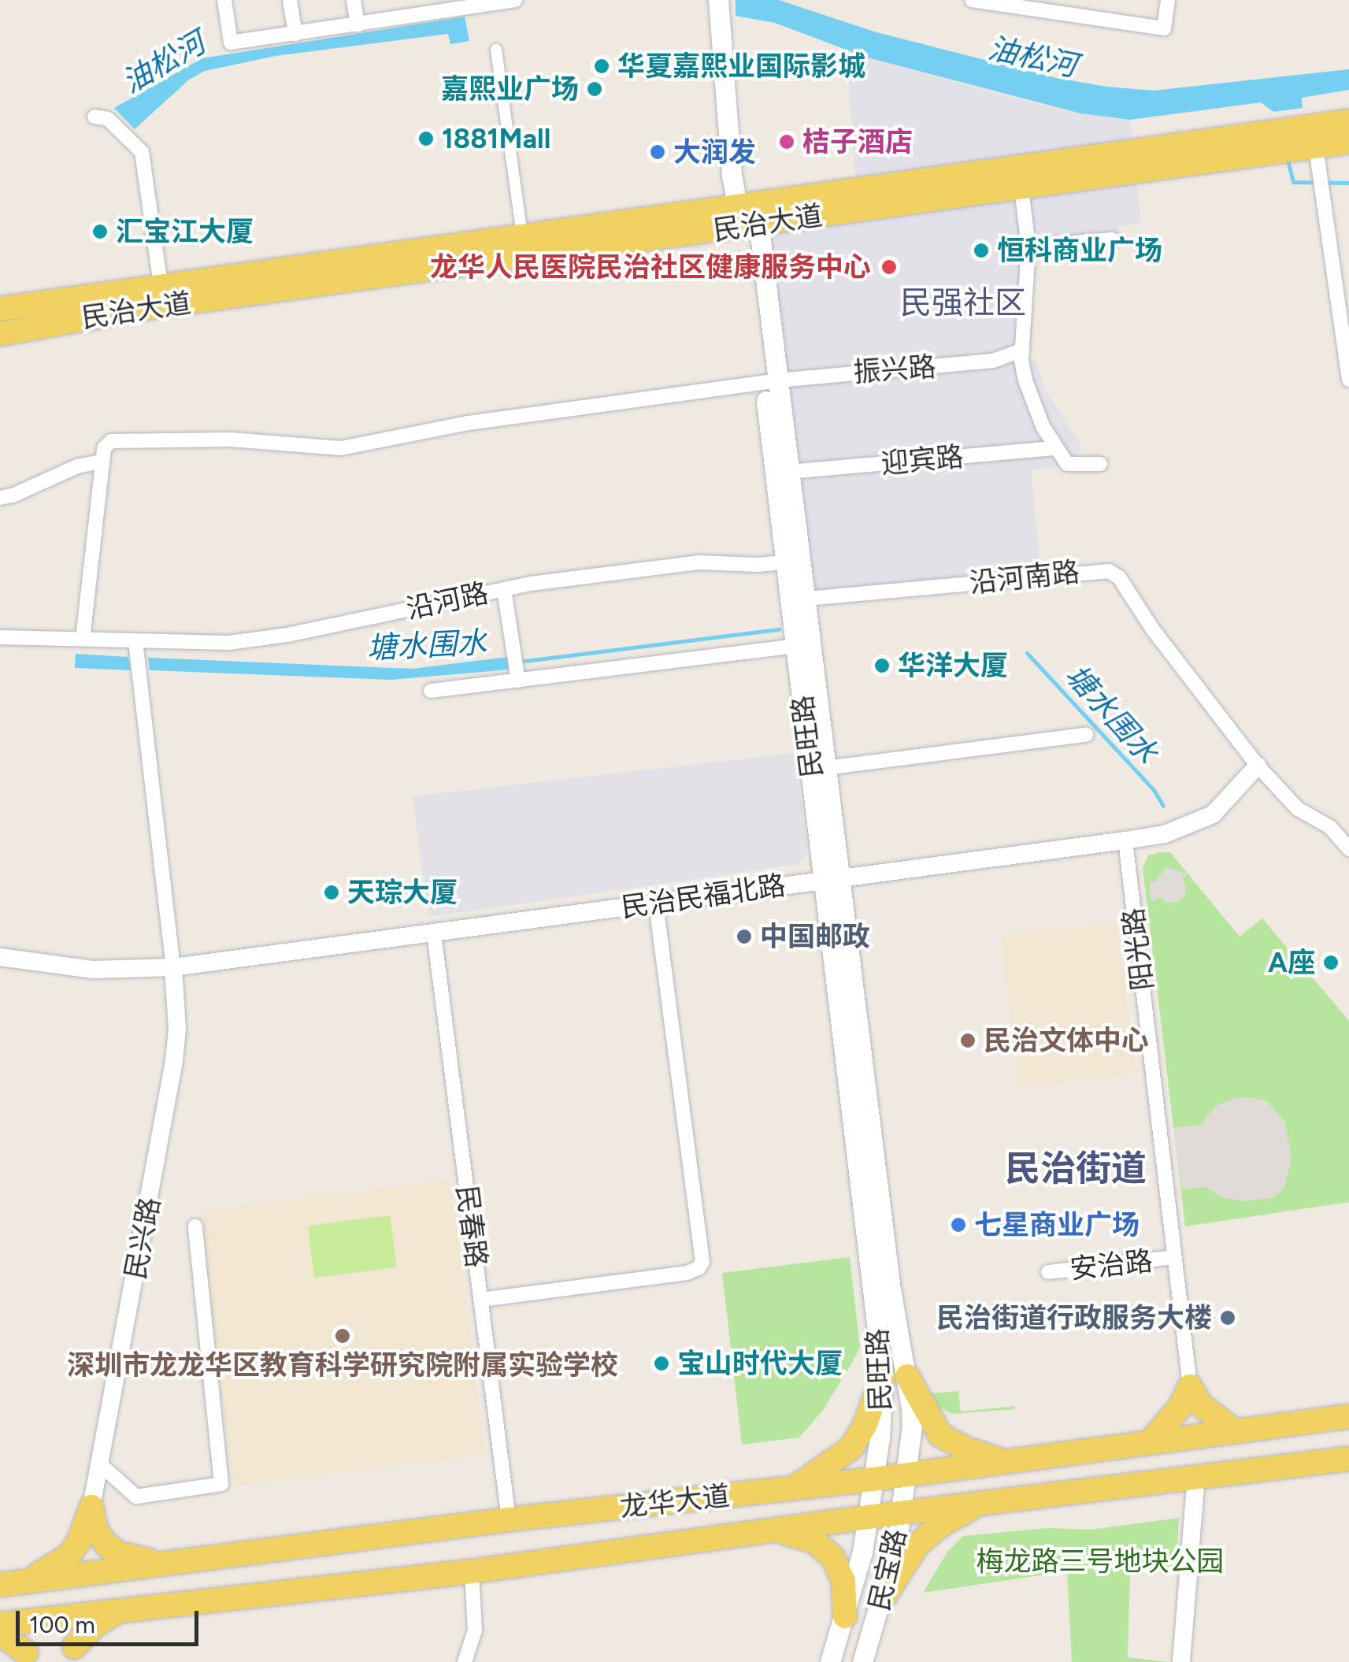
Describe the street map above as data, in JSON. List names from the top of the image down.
{
  "streets": {
    "main road": [
      "民治大道",
      "民旺路",
      "龙华大道",
      "民宝路"
    ],
    "street": [
      "振兴路",
      "迎宾路",
      "沿河南路",
      "沿河路",
      "民治民福北路",
      "阳光路",
      "民春路",
      "民兴路",
      "安治路"
    ]
  },
  "crossings": [
    ["民治大道", "民旺路"],
    ["振兴路", "民旺路"],
    ["迎宾路", "民旺路"],
    ["沿河南路", "民旺路"],
    ["沿河南路", "民治民福北路"],
    ["沿河路", "民旺路"],
    ["民旺路", "民治民福北路"],
    ["民旺路", "龙华大道"],
    ["民旺路", "民宝路"],
    ["民治民福北路", "阳光路"],
    ["民治民福北路", "民春路"],
    ["民治民福北路", "民兴路"],
    ["阳光路", "安治路"],
    ["民春路", "龙华大道"],
    ["龙华大道", "民宝路"]
  ],
  "districts": ["民强社区", "民治街道"],
  "water": ["油松河", "塘水围水"],
  "parks": ["梅龙路三号地块公园"],
  "places": [
    "华夏嘉熙业国际影城",
    "嘉熙业广场",
    "1881Mall",
    "桔子酒店",
    "大润发",
    "汇宝江大厦",
    "恒科商业广场",
    "龙华人民医院民治社区健康服务中心",
    "华洋大厦",
    "天琮大厦",
    "中国邮政",
    "A座",
    "民治文体中心",
    "七星商业广场",
    "民治街道行政服务大楼",
    "深圳市龙龙华区教育科学研究院附属实验学校",
    "宝山时代大厦"
  ],
  "scale_bar": "100 m"
}
